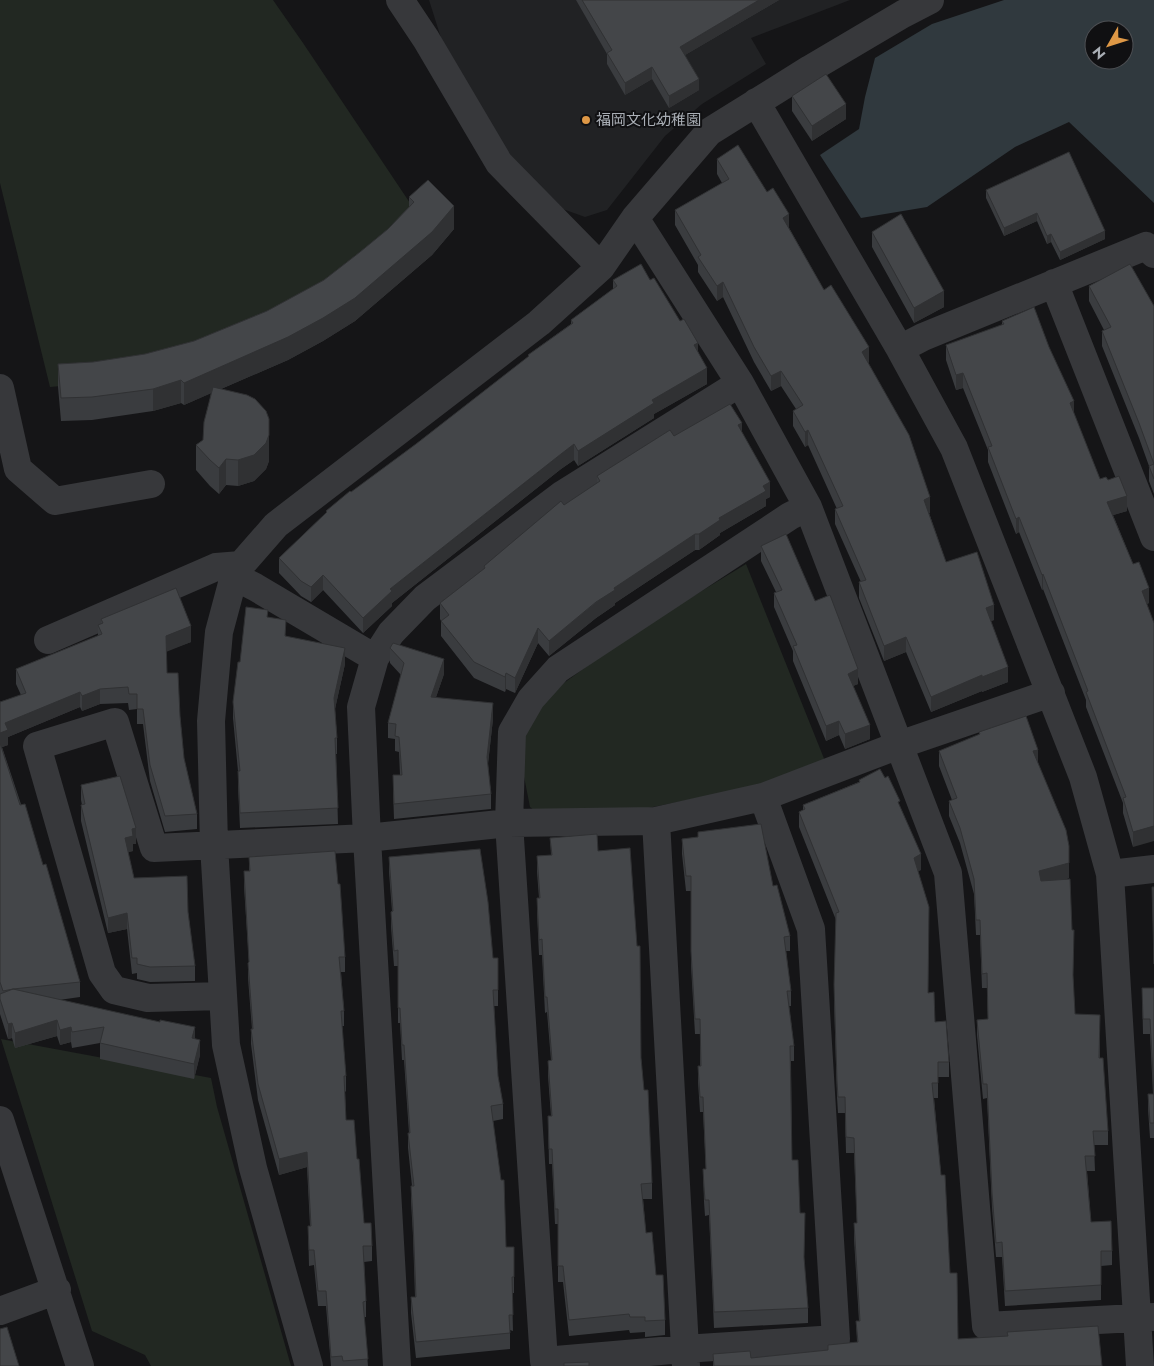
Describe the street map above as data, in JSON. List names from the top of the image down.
{
  "places": ["福岡文化幼稚園"],
  "north": "bottom left"
}
